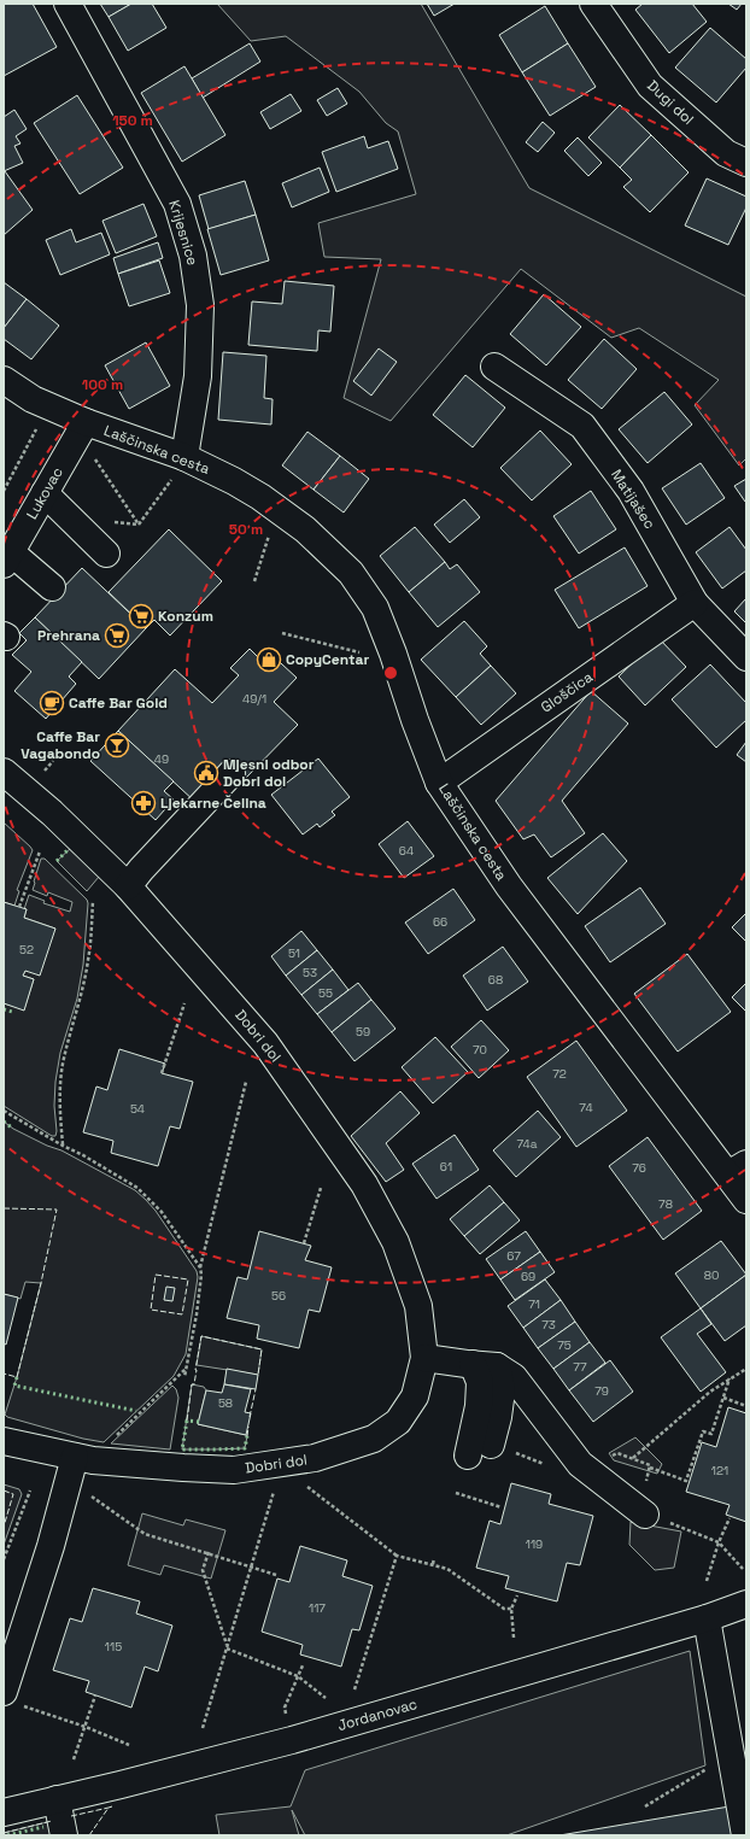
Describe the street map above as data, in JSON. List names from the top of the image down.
{
  "streets": {
    "street": [
      "Dugi dol",
      "Krijesnice",
      "Laščinska cesta",
      "Lukovac",
      "Matijašec",
      "Gloščica",
      "Dobri dol",
      "Jordanovac"
    ]
  },
  "crossings": [
    ["Krijesnice", "Laščinska cesta"],
    ["Laščinska cesta", "Lukovac"],
    ["Laščinska cesta", "Gloščica"],
    ["Matijašec", "Gloščica"]
  ],
  "places": {
    "supermarket": ["Konzum", "Prehrana"],
    "shop": ["CopyCentar"],
    "cafe": ["Caffe Bar Gold"],
    "bar": ["Caffe Bar Vagabondo"],
    "public building": ["Mjesni odbor Dobri dol"],
    "pharmacy": ["Ljekarne Čelina"]
  },
  "house_numbers": [
    "49/1",
    "49",
    "64",
    "66",
    "52",
    "51",
    "53",
    "68",
    "55",
    "59",
    "70",
    "72",
    "74",
    "54",
    "74a",
    "61",
    "76",
    "78",
    "67",
    "80",
    "69",
    "56",
    "71",
    "73",
    "75",
    "77",
    "79",
    "58",
    "121",
    "119",
    "117",
    "115"
  ],
  "rings": ["150 m", "100 m", "50 m"]
}
